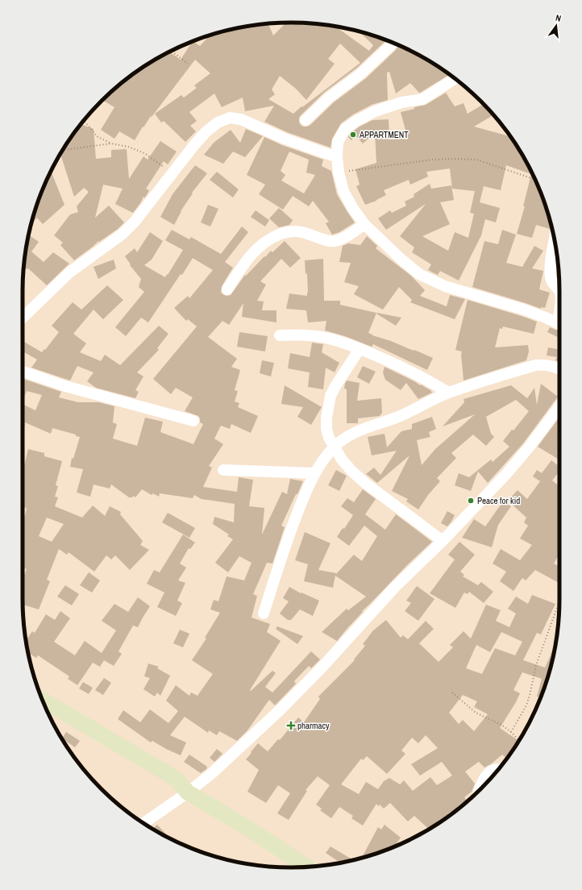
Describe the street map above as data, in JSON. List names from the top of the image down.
{
  "places": {
    "other": ["APPARTMENT", "Peace for kid"],
    "health": ["pharmacy"]
  },
  "north": "top"
}
